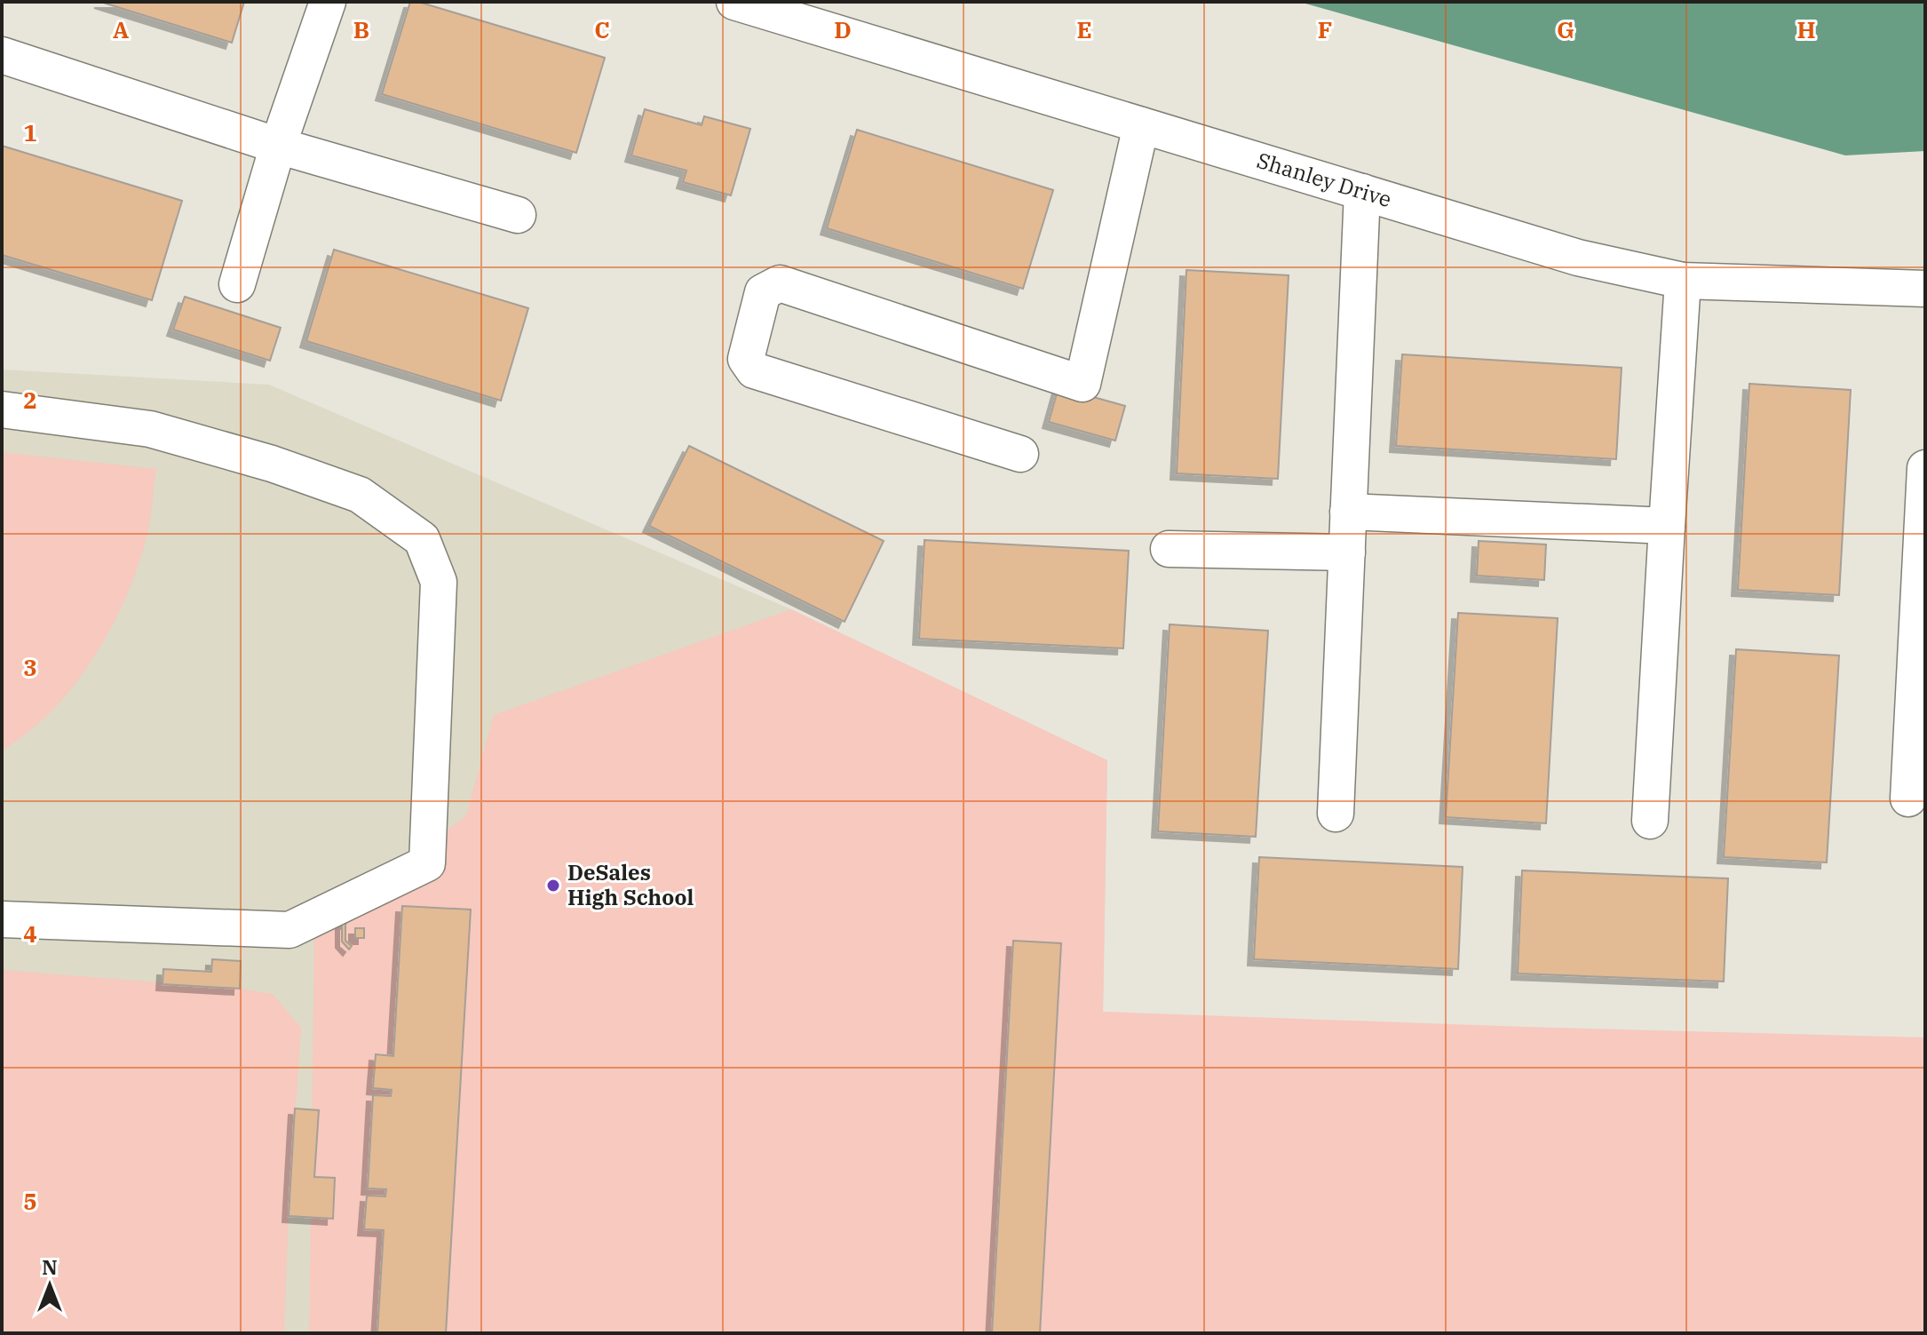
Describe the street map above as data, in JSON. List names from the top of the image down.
{
  "streets": {
    "street": ["Shanley Drive"]
  },
  "places": ["DeSales High School"],
  "north": "top",
  "grid": {
    "columns": [
      "A",
      "B",
      "C",
      "D",
      "E",
      "F",
      "G",
      "H"
    ],
    "rows": [
      "1",
      "2",
      "3",
      "4",
      "5"
    ]
  }
}
